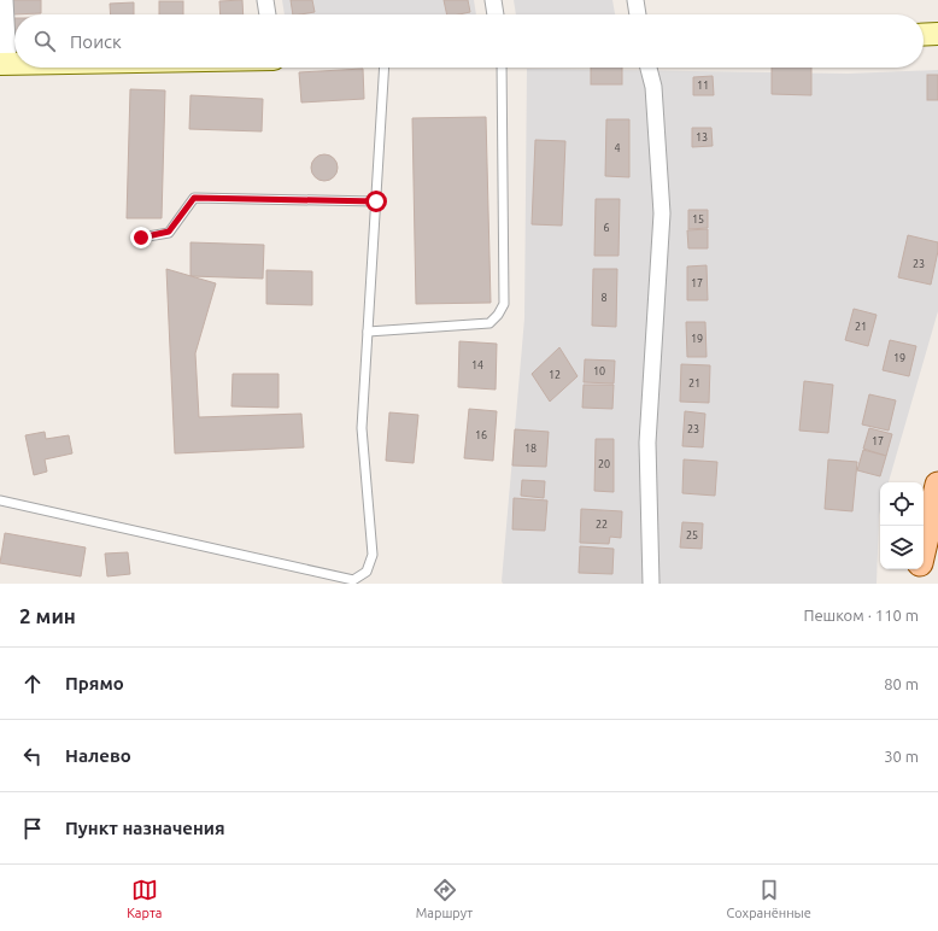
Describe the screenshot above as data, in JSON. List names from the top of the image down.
{
  "house_numbers": [
    "11",
    "13",
    "4",
    "15",
    "6",
    "23",
    "17",
    "8",
    "21",
    "19",
    "19",
    "14",
    "10",
    "12",
    "21",
    "23",
    "16",
    "17",
    "18",
    "20",
    "22",
    "25"
  ],
  "page": {
    "search": "Поиск",
    "heading": ["2 мин", "Пешком · 110 m"],
    "list": [
      ["Прямо", "80 m"],
      ["Налево", "30 m"],
      "Пункт назначения"
    ],
    "nav": ["Карта", "Маршрут", "Сохранённые"]
  }
}
